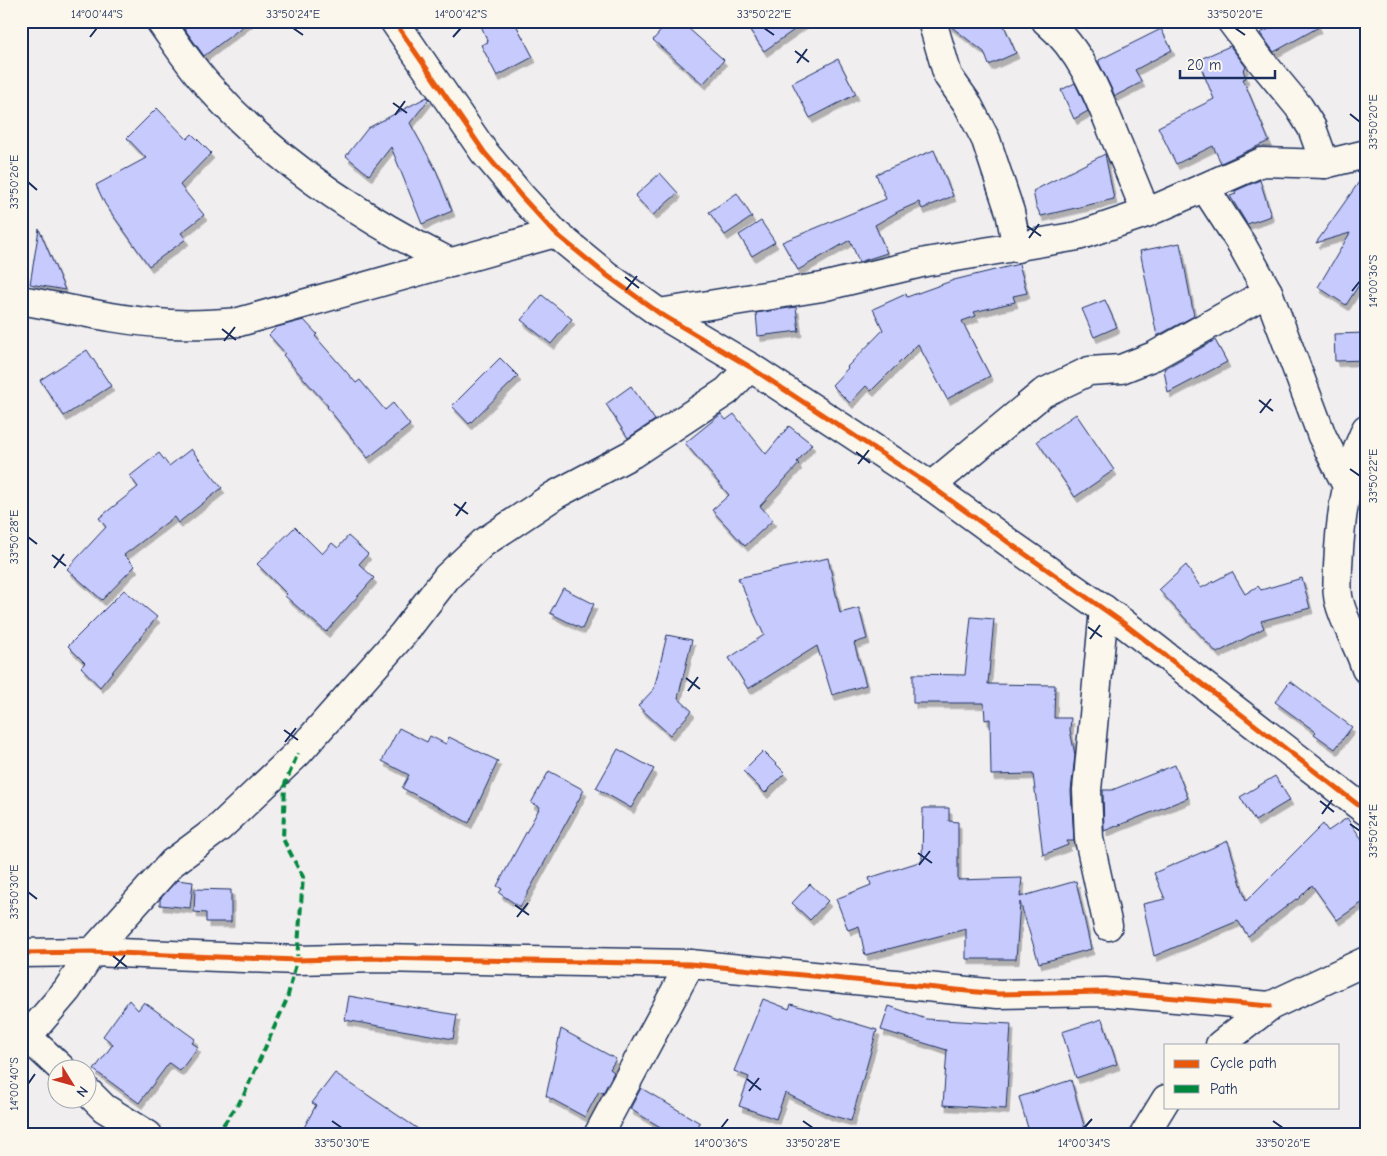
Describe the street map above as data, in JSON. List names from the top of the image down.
{
  "legend": ["Cycle path", "Path"],
  "scale_bar": "20 m",
  "north": "bottom right",
  "coordinates": [
    "14°00'44\"S",
    "33°50'24\"E",
    "14°00'42\"S",
    "33°50'22\"E",
    "33°50'20\"E",
    "33°50'26\"E",
    "14°00'36\"S",
    "33°50'28\"E",
    "33°50'30\"E",
    "14°00'40\"S",
    "14°00'34\"S"
  ]
}
